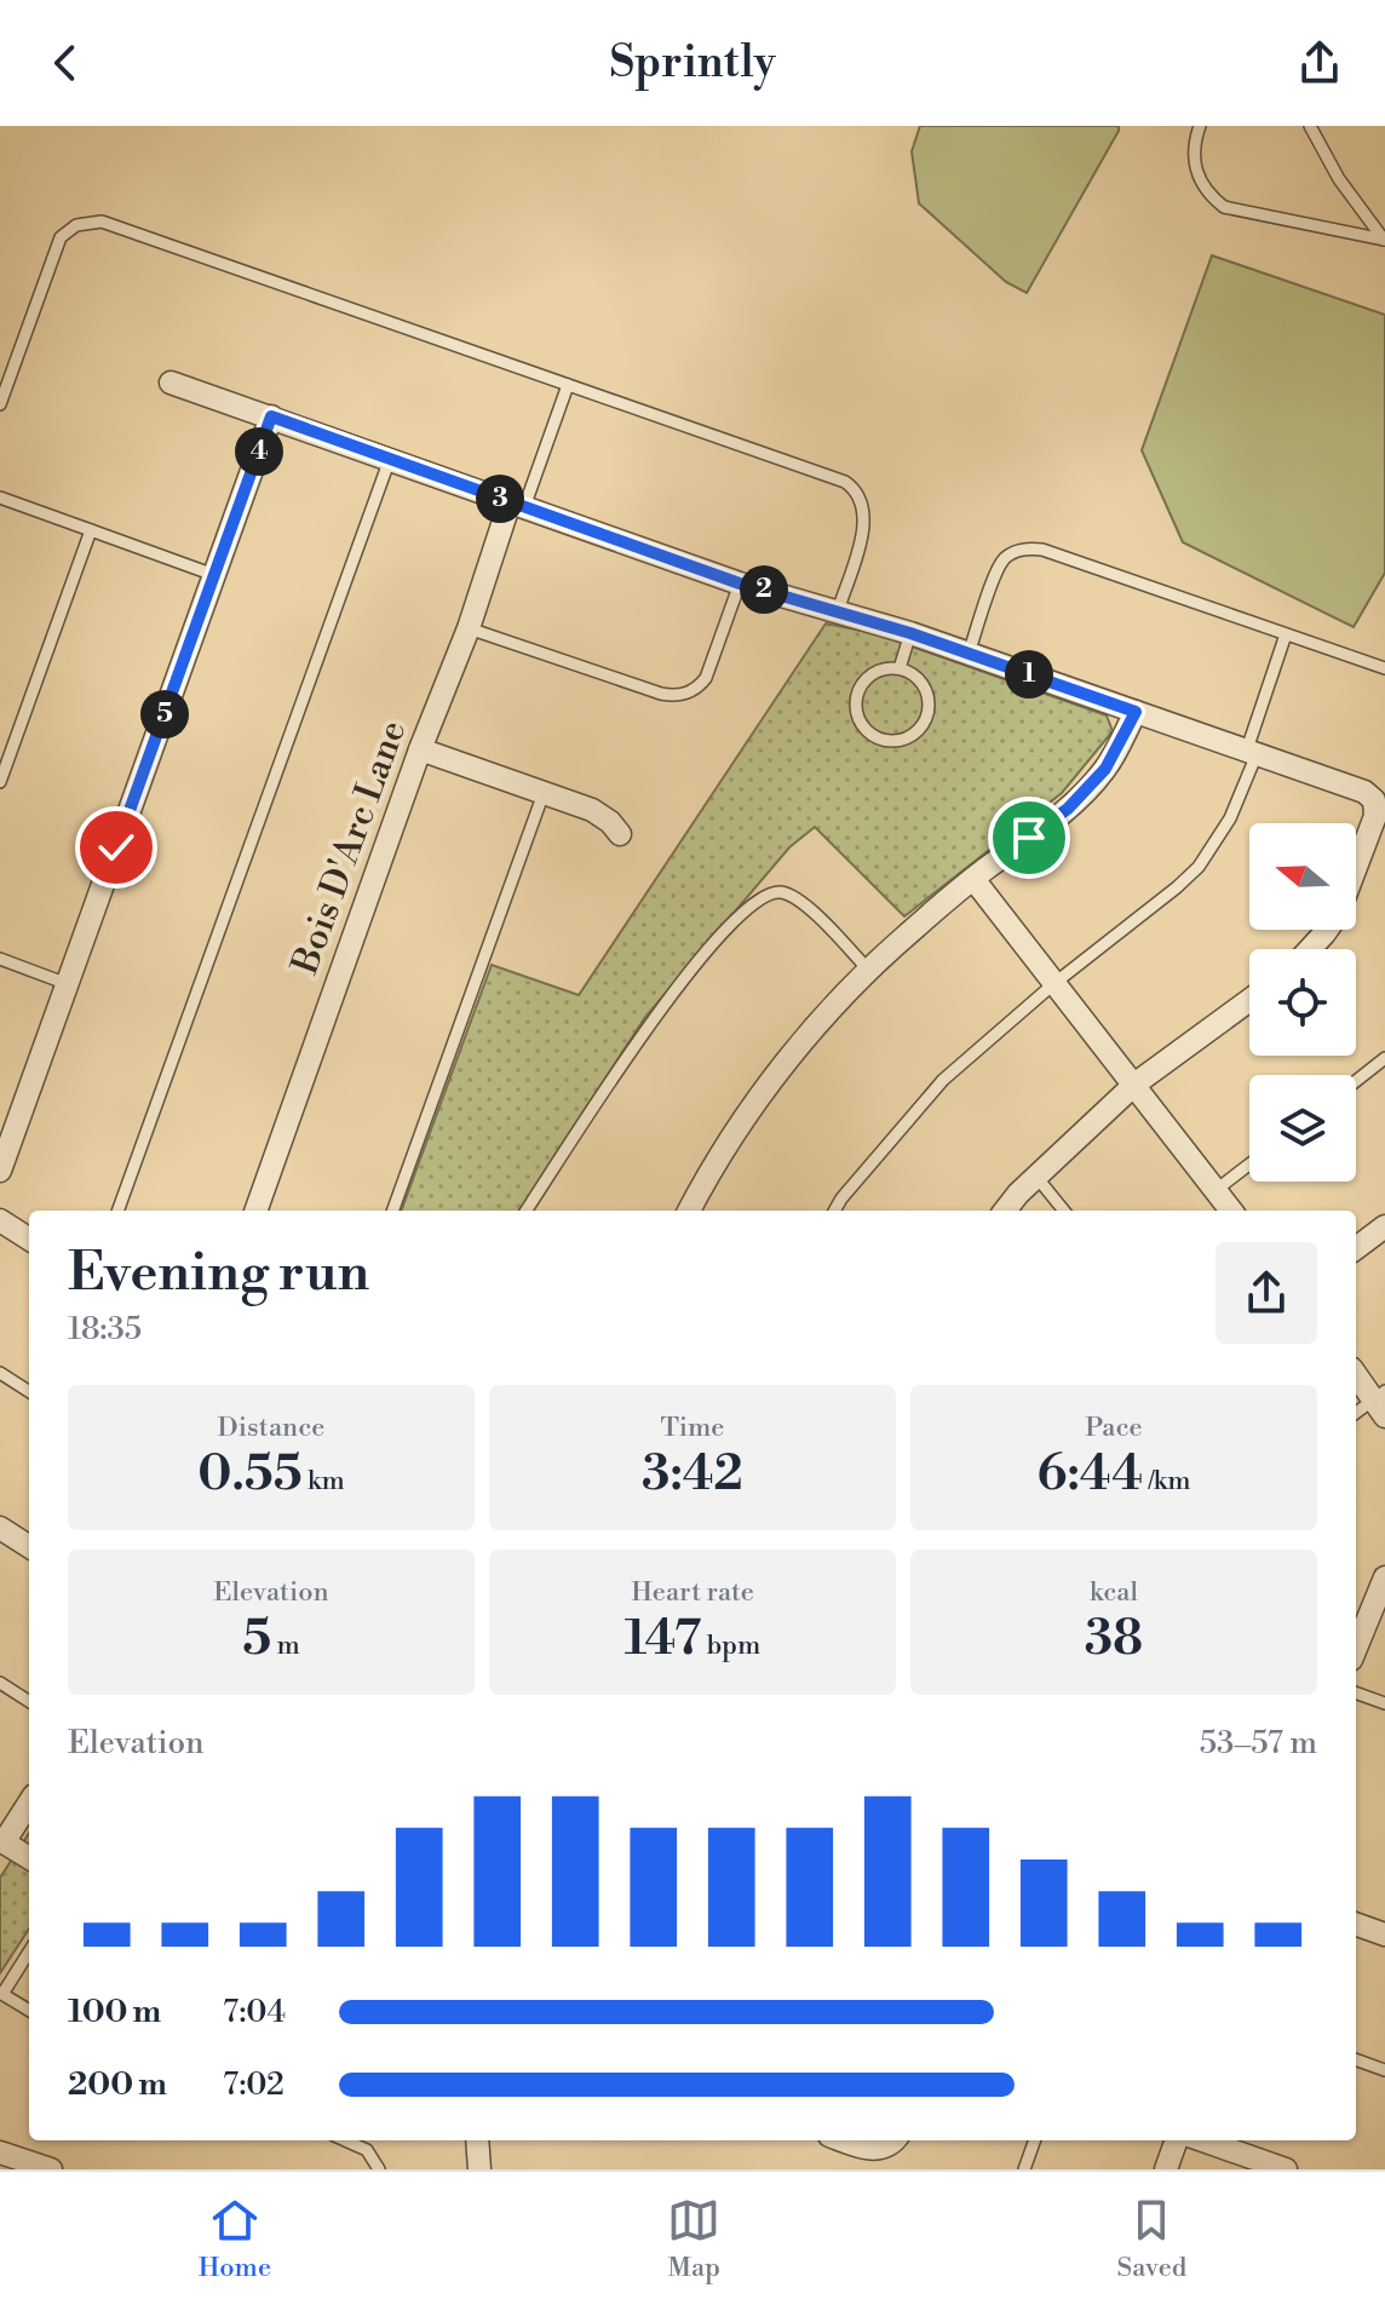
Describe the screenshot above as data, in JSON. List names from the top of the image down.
{
  "streets": {
    "street": ["Bois D'Arc Lane"]
  },
  "north": "left",
  "page": {
    "header": "Sprintly",
    "pins": [
      "4",
      "3",
      "2",
      "1",
      "5"
    ],
    "heading": ["Evening run", "18:35"],
    "stats": [
      ["Distance", "0.55 km"],
      ["Time", "3:42"],
      ["Pace", "6:44 /km"],
      ["Elevation", "5 m"],
      ["Heart rate", "147 bpm"],
      ["kcal", "38"]
    ],
    "chart": ["Elevation", "53–57 m"],
    "list": [
      {
        "name": "100 m",
        "note": "7:04"
      },
      {
        "name": "200 m",
        "note": "7:02"
      }
    ],
    "tabs": ["Home", "Map", "Saved"]
  }
}
